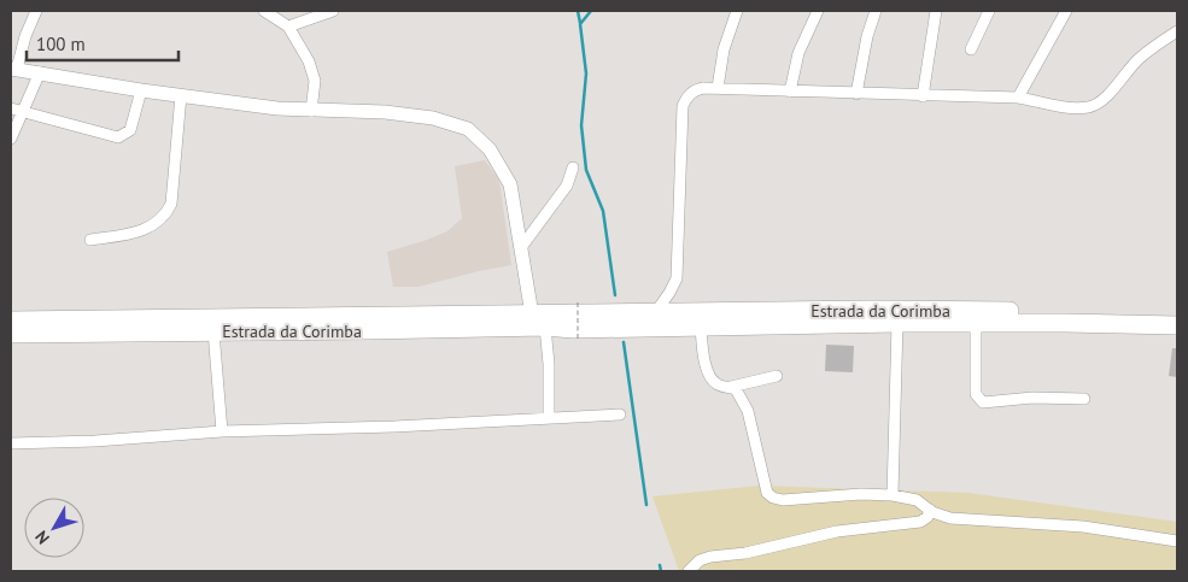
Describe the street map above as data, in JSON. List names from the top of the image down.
{
  "streets": {
    "main road": ["Estrada da Corimba"]
  },
  "scale_bar": "100 m",
  "north": "bottom left"
}
